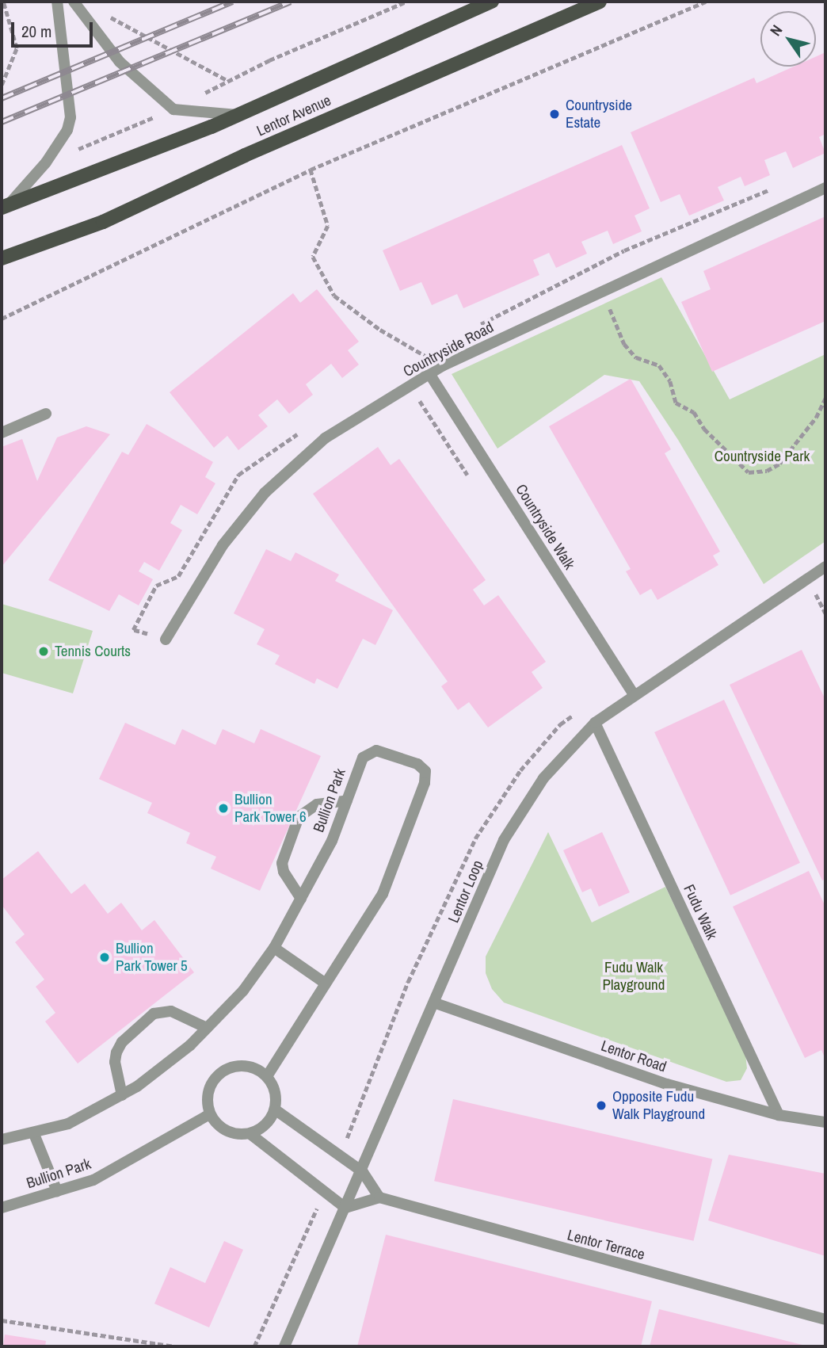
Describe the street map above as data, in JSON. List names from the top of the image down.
{
  "streets": {
    "main road": ["Lentor Avenue"],
    "street": [
      "Countryside Road",
      "Countryside Walk",
      "Bullion Park",
      "Lentor Loop",
      "Fudu Walk",
      "Lentor Road",
      "Lentor Terrace"
    ]
  },
  "crossings": [
    ["Countryside Road", "Countryside Walk"],
    ["Countryside Walk", "Lentor Loop"],
    ["Lentor Loop", "Fudu Walk"],
    ["Lentor Loop", "Lentor Road"],
    ["Fudu Walk", "Lentor Road"]
  ],
  "parks": ["Countryside Park", "Fudu Walk Playground"],
  "places": [
    "Countryside Estate",
    "Tennis Courts",
    "Bullion Park Tower 6",
    "Bullion Park Tower 5",
    "Opposite Fudu Walk Playground"
  ],
  "scale_bar": "20 m",
  "north": "top left"
}
